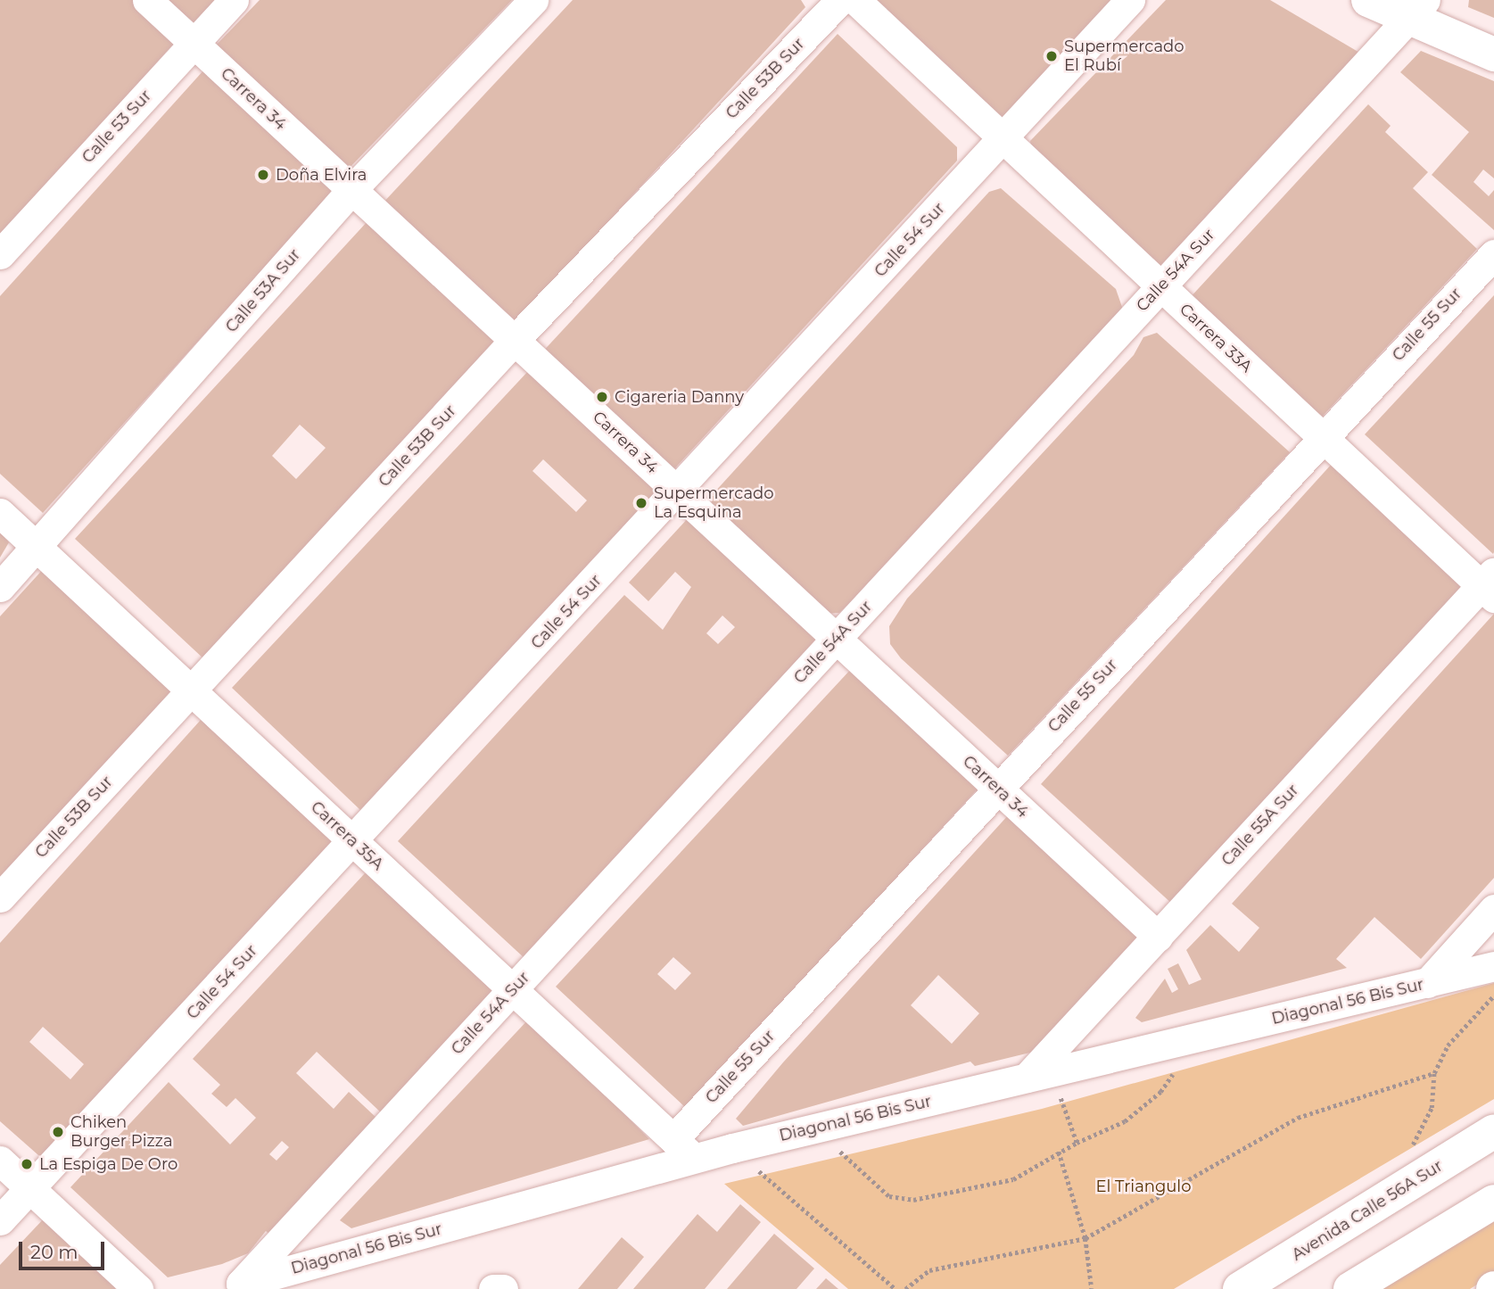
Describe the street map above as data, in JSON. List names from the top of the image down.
{
  "streets": {
    "main road": ["Avenida Calle 56A Sur"],
    "street": [
      "Calle 53B Sur",
      "Carrera 34",
      "Calle 53 Sur",
      "Calle 54 Sur",
      "Calle 54A Sur",
      "Calle 53A Sur",
      "Calle 55 Sur",
      "Carrera 33A",
      "Calle 55A Sur",
      "Carrera 35A",
      "Diagonal 56 Bis Sur"
    ]
  },
  "crossings": [
    ["Calle 53B Sur", "Carrera 34"],
    ["Calle 53B Sur", "Carrera 35A"],
    ["Carrera 34", "Calle 53 Sur"],
    ["Carrera 34", "Calle 54 Sur"],
    ["Carrera 34", "Calle 54A Sur"],
    ["Carrera 34", "Calle 53A Sur"],
    ["Carrera 34", "Calle 55 Sur"],
    ["Carrera 34", "Calle 55A Sur"],
    ["Calle 54 Sur", "Carrera 33A"],
    ["Calle 54 Sur", "Carrera 35A"],
    ["Calle 54A Sur", "Carrera 33A"],
    ["Calle 54A Sur", "Carrera 35A"],
    ["Calle 54A Sur", "Diagonal 56 Bis Sur"],
    ["Calle 53A Sur", "Carrera 35A"],
    ["Calle 55 Sur", "Carrera 33A"],
    ["Calle 55 Sur", "Carrera 35A"],
    ["Carrera 33A", "Calle 55A Sur"],
    ["Calle 55A Sur", "Diagonal 56 Bis Sur"],
    ["Carrera 35A", "Diagonal 56 Bis Sur"]
  ],
  "parks": ["El Triangulo"],
  "places": [
    "Supermercado El Rubí",
    "Doña Elvira",
    "Cigareria Danny",
    "Supermercado La Esquina",
    "Chiken Burger Pizza",
    "La Espiga De Oro"
  ],
  "scale_bar": "20 m"
}
